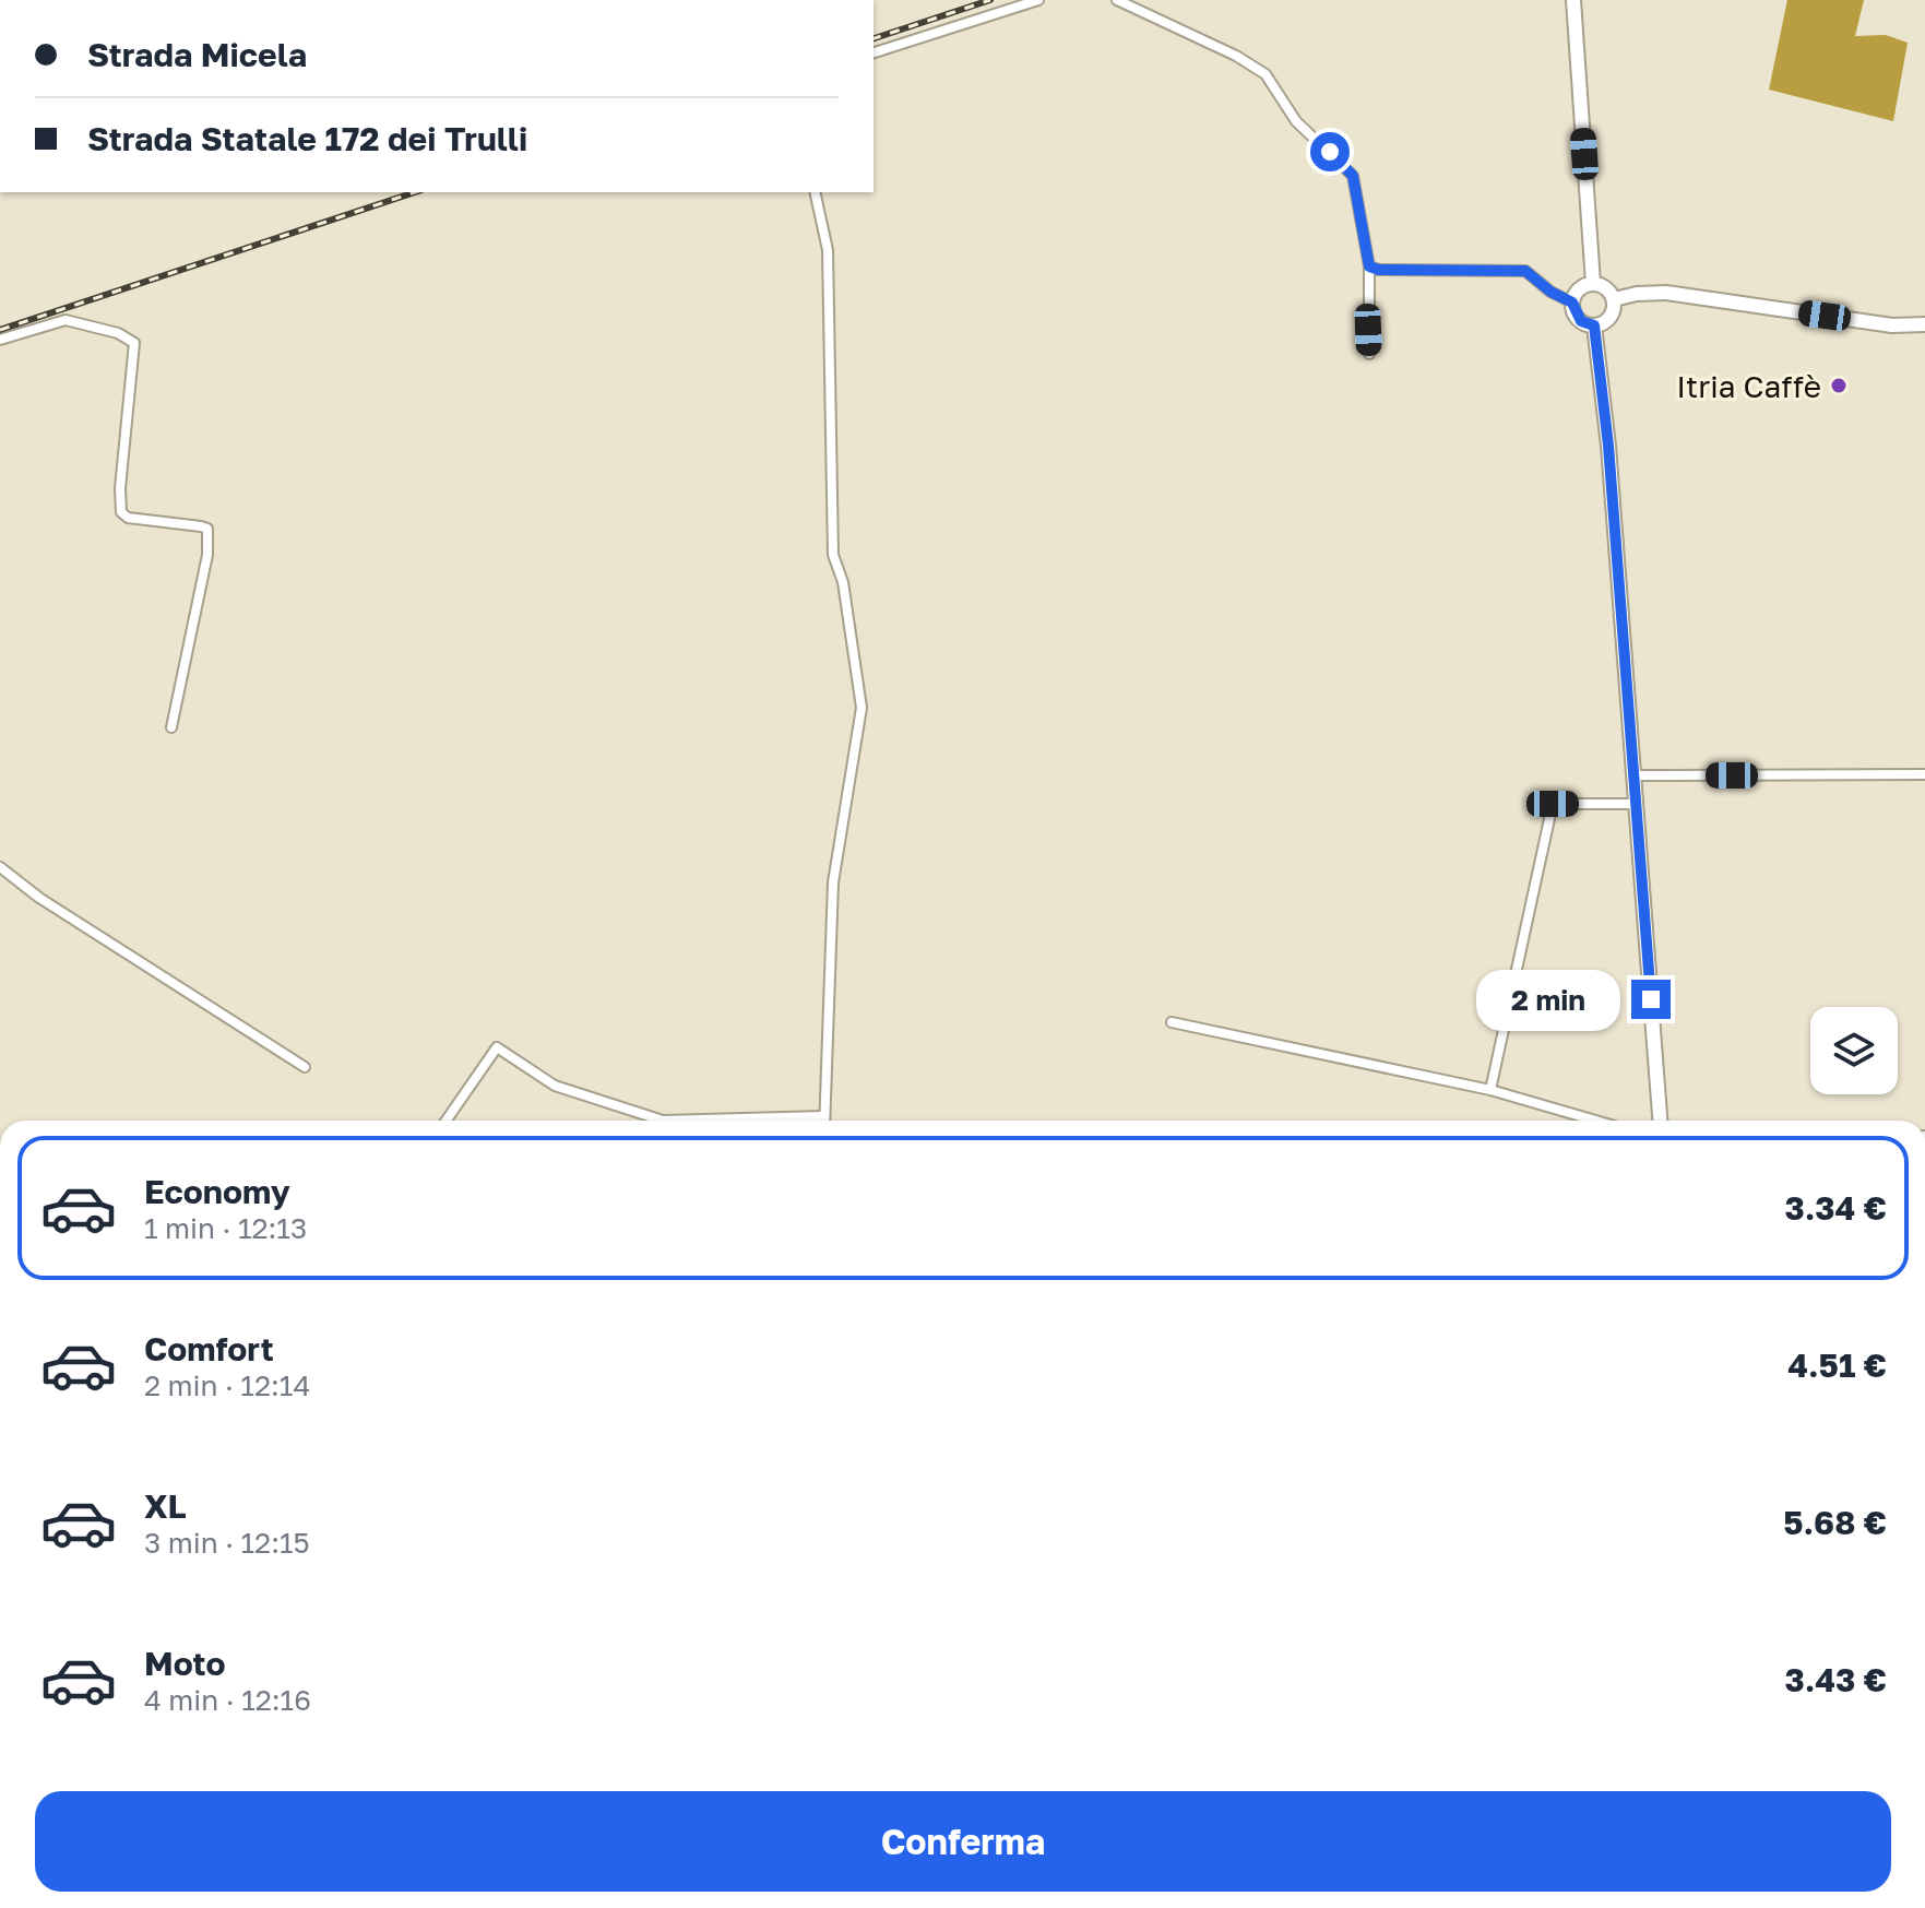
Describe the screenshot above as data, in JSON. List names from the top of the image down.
{
  "places": ["Itria Caffè"],
  "page": {
    "banner": ["Strada Micela", "Strada Statale 172 dei Trulli"],
    "bubble": "2 min",
    "list": [
      {
        "name": "Economy",
        "note": "1 min · 12:13",
        "value": "3.34 €"
      },
      {
        "name": "Comfort",
        "note": "2 min · 12:14",
        "value": "4.51 €"
      },
      {
        "name": "XL",
        "note": "3 min · 12:15",
        "value": "5.68 €"
      },
      {
        "name": "Moto",
        "note": "4 min · 12:16",
        "value": "3.43 €"
      }
    ],
    "buttons": "Conferma"
  }
}
